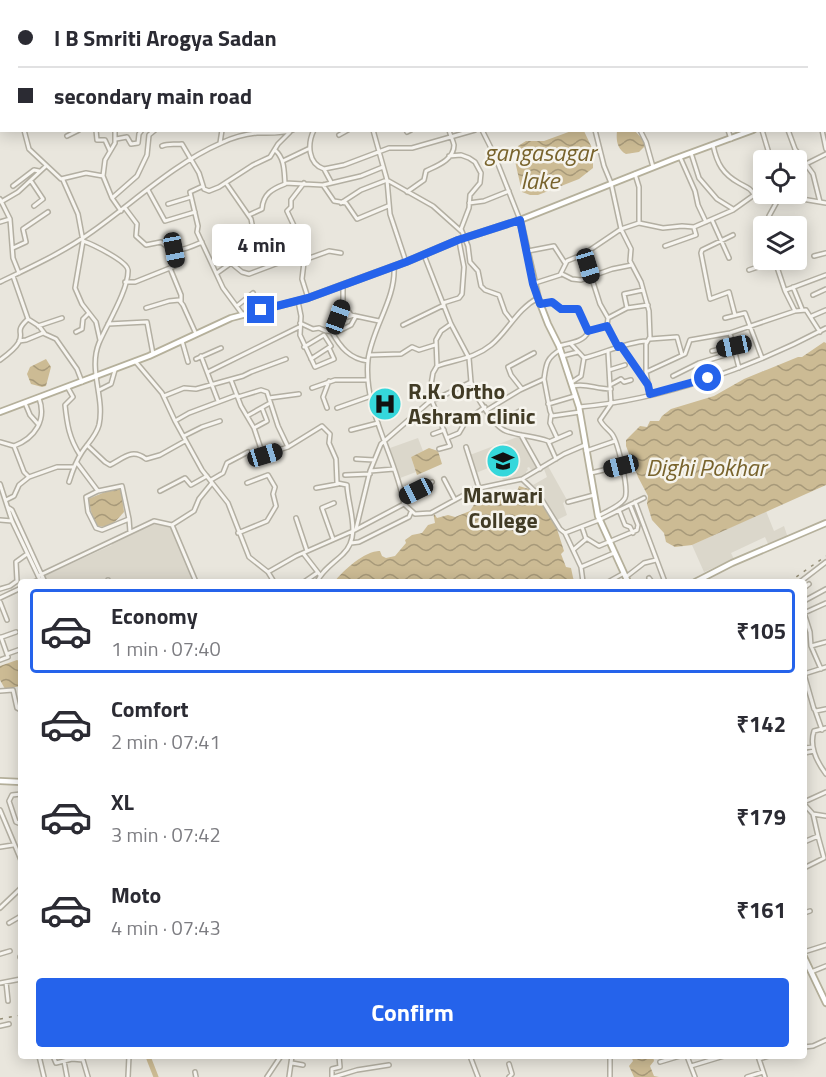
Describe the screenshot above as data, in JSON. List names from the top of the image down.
{
  "water": ["gangasagar lake", "Dighi Pokhar"],
  "places": {
    "hospital": ["R.K. Ortho Ashram clinic"],
    "school or university": ["Marwari College"]
  },
  "page": {
    "banner": ["I B Smriti Arogya Sadan", "secondary main road"],
    "bubble": "4 min",
    "list": [
      {
        "name": "Economy",
        "note": "1 min · 07:40",
        "value": "₹105"
      },
      {
        "name": "Comfort",
        "note": "2 min · 07:41",
        "value": "₹142"
      },
      {
        "name": "XL",
        "note": "3 min · 07:42",
        "value": "₹179"
      },
      {
        "name": "Moto",
        "note": "4 min · 07:43",
        "value": "₹161"
      }
    ],
    "buttons": "Confirm"
  }
}
